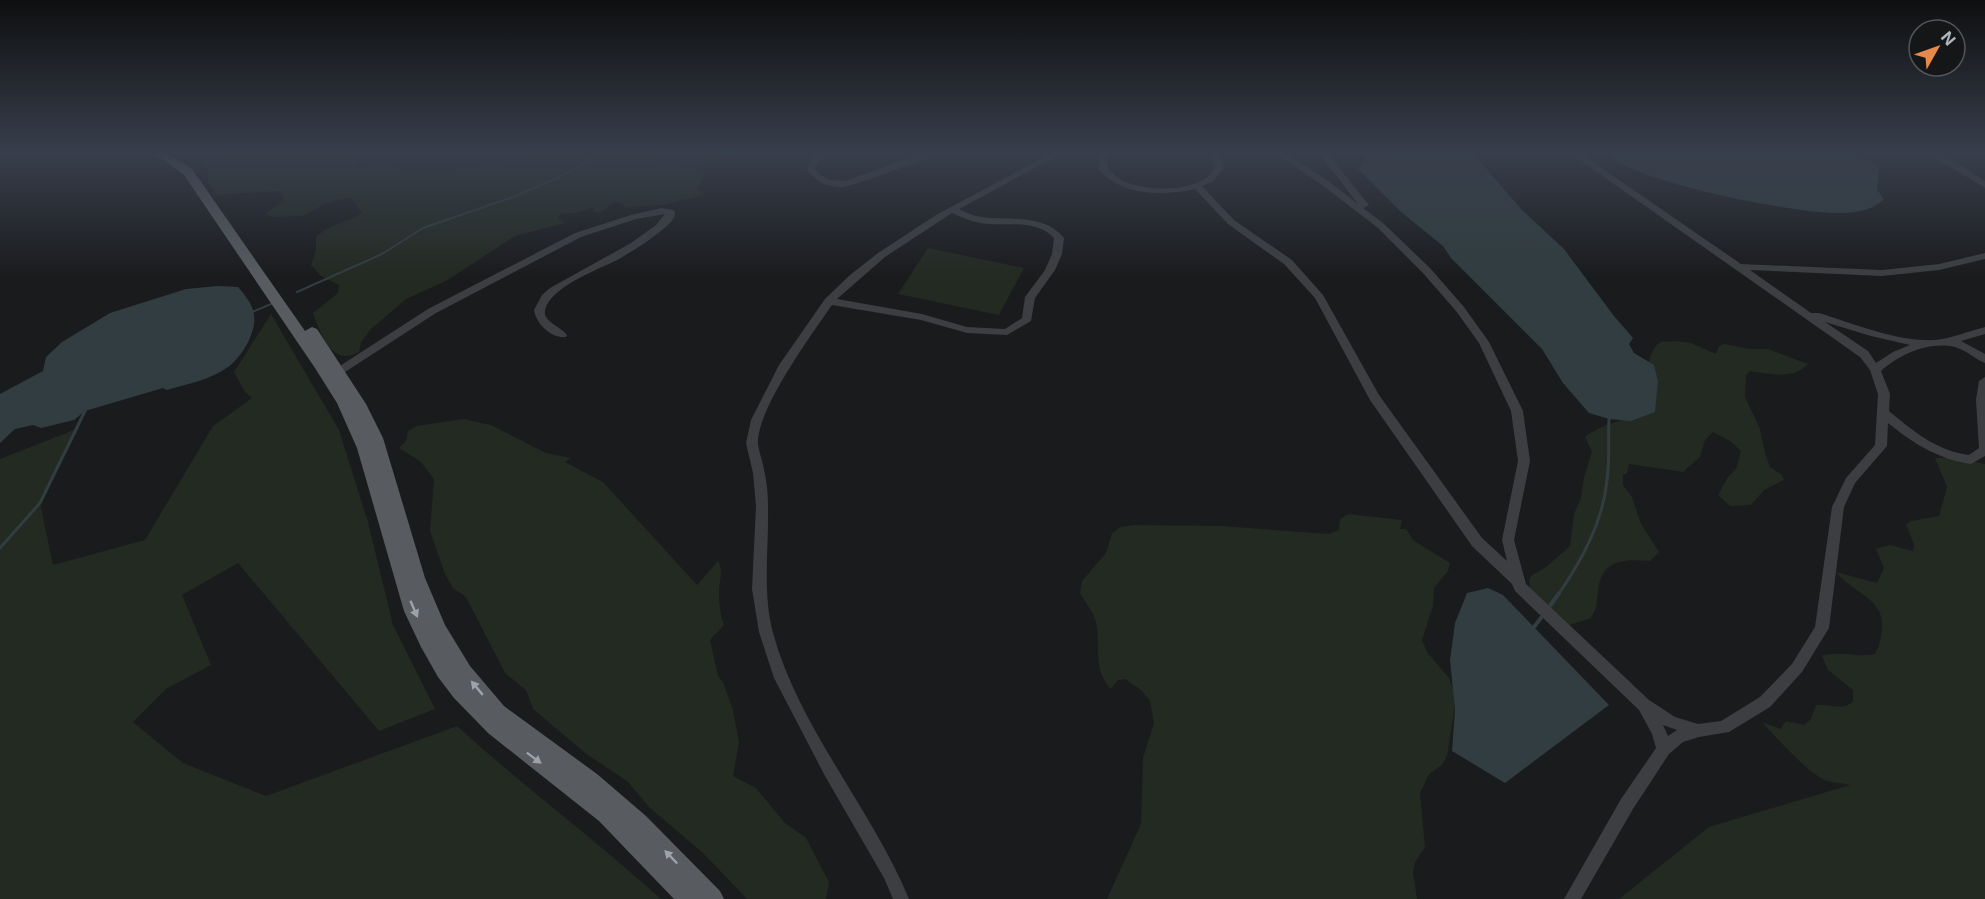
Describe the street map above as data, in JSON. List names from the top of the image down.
{
  "north": "top right"
}
